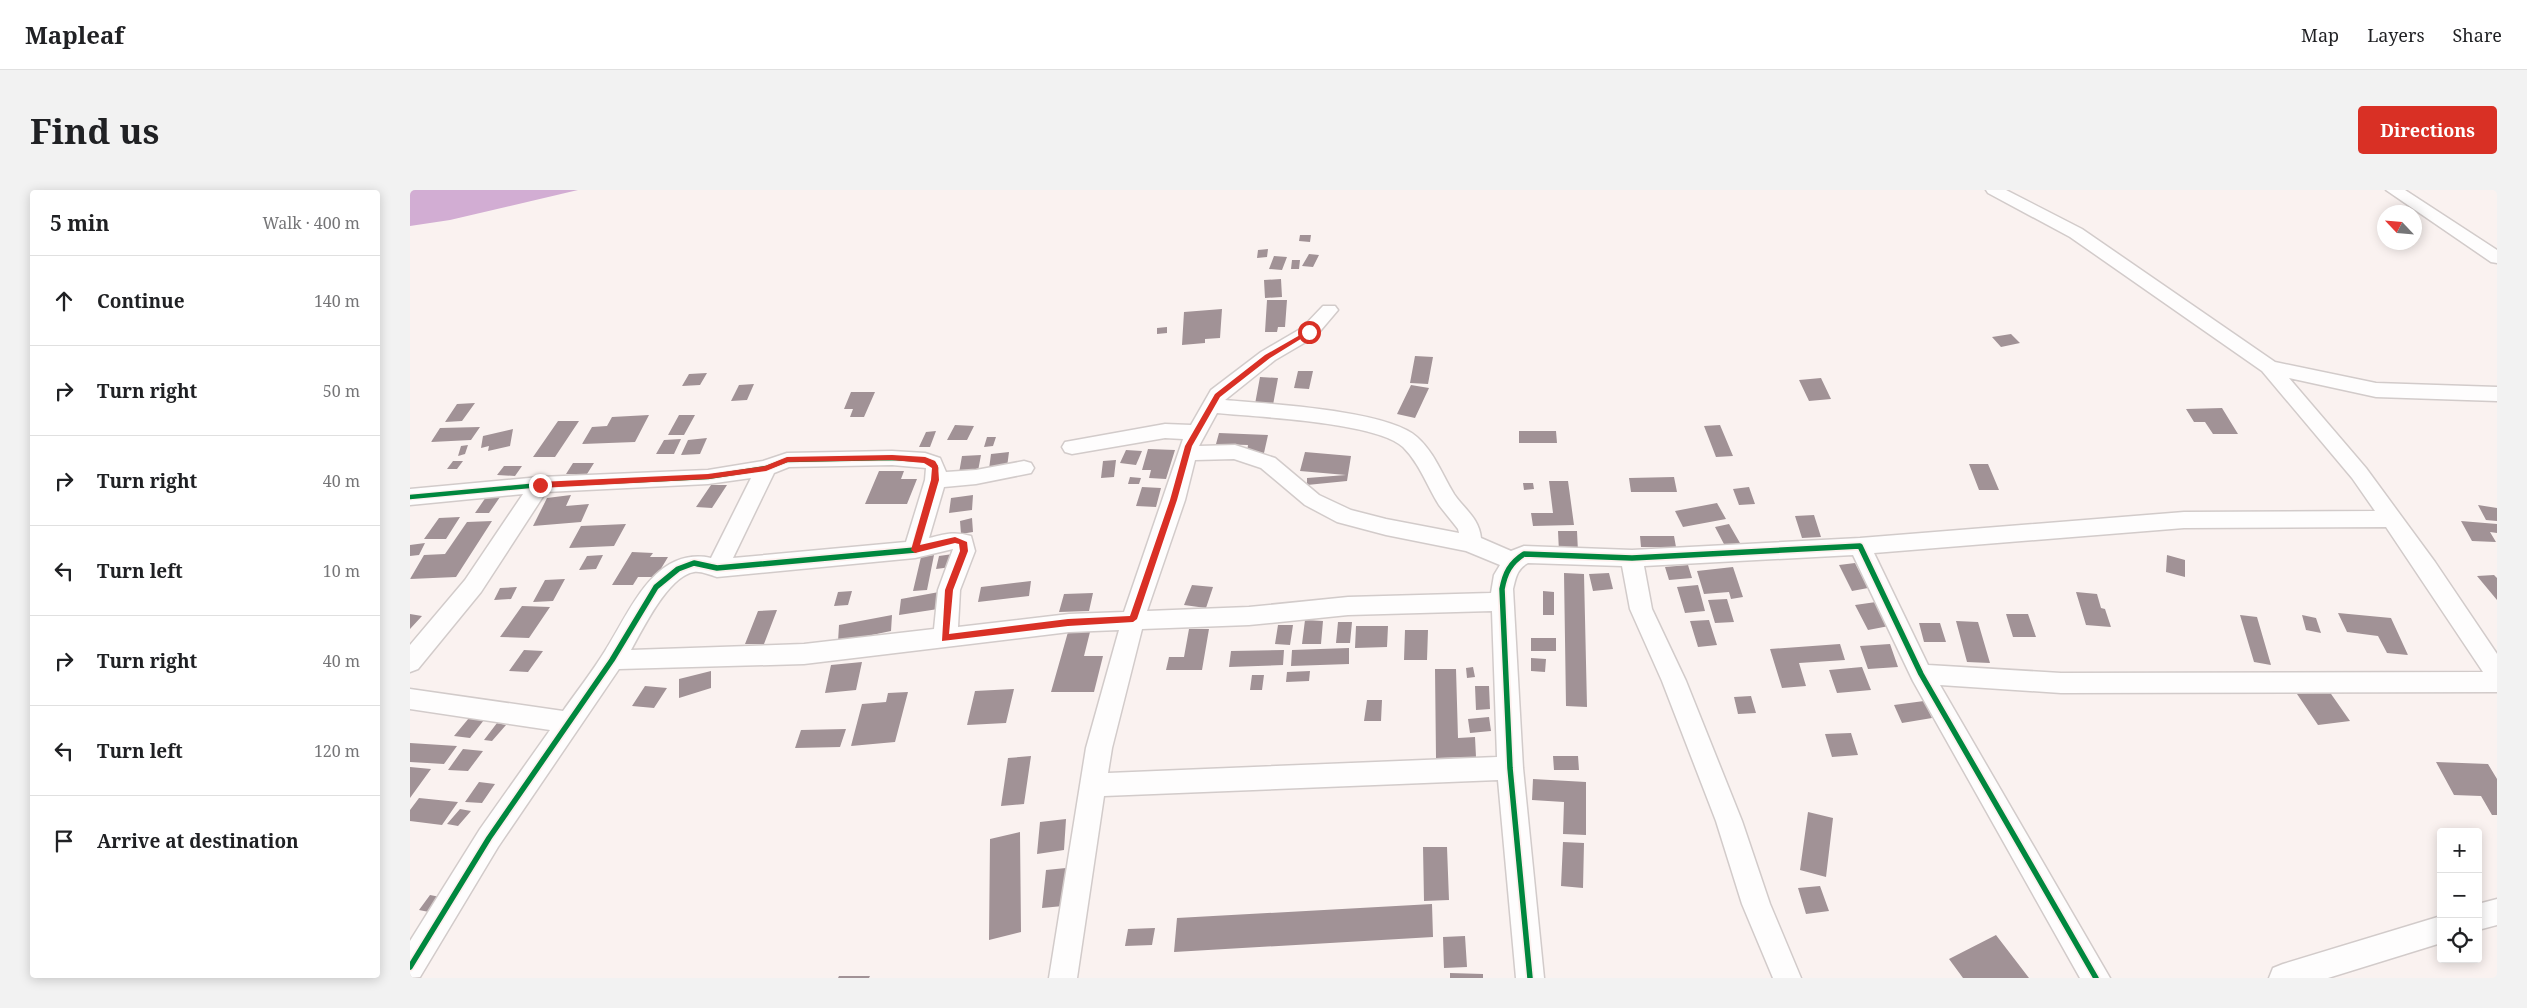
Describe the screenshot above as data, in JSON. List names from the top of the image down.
{
  "north": "top left",
  "page": {
    "header": "Mapleaf",
    "nav": ["Map", "Layers", "Share"],
    "buttons": "Directions",
    "title": "Find us",
    "heading": ["5 min", "Walk · 400 m"],
    "list": [
      ["Continue", "140 m"],
      ["Turn right", "50 m"],
      ["Turn right", "40 m"],
      ["Turn left", "10 m"],
      ["Turn right", "40 m"],
      ["Turn left", "120 m"],
      "Arrive at destination"
    ],
    "map_buttons": ["+", "−"]
  }
}
